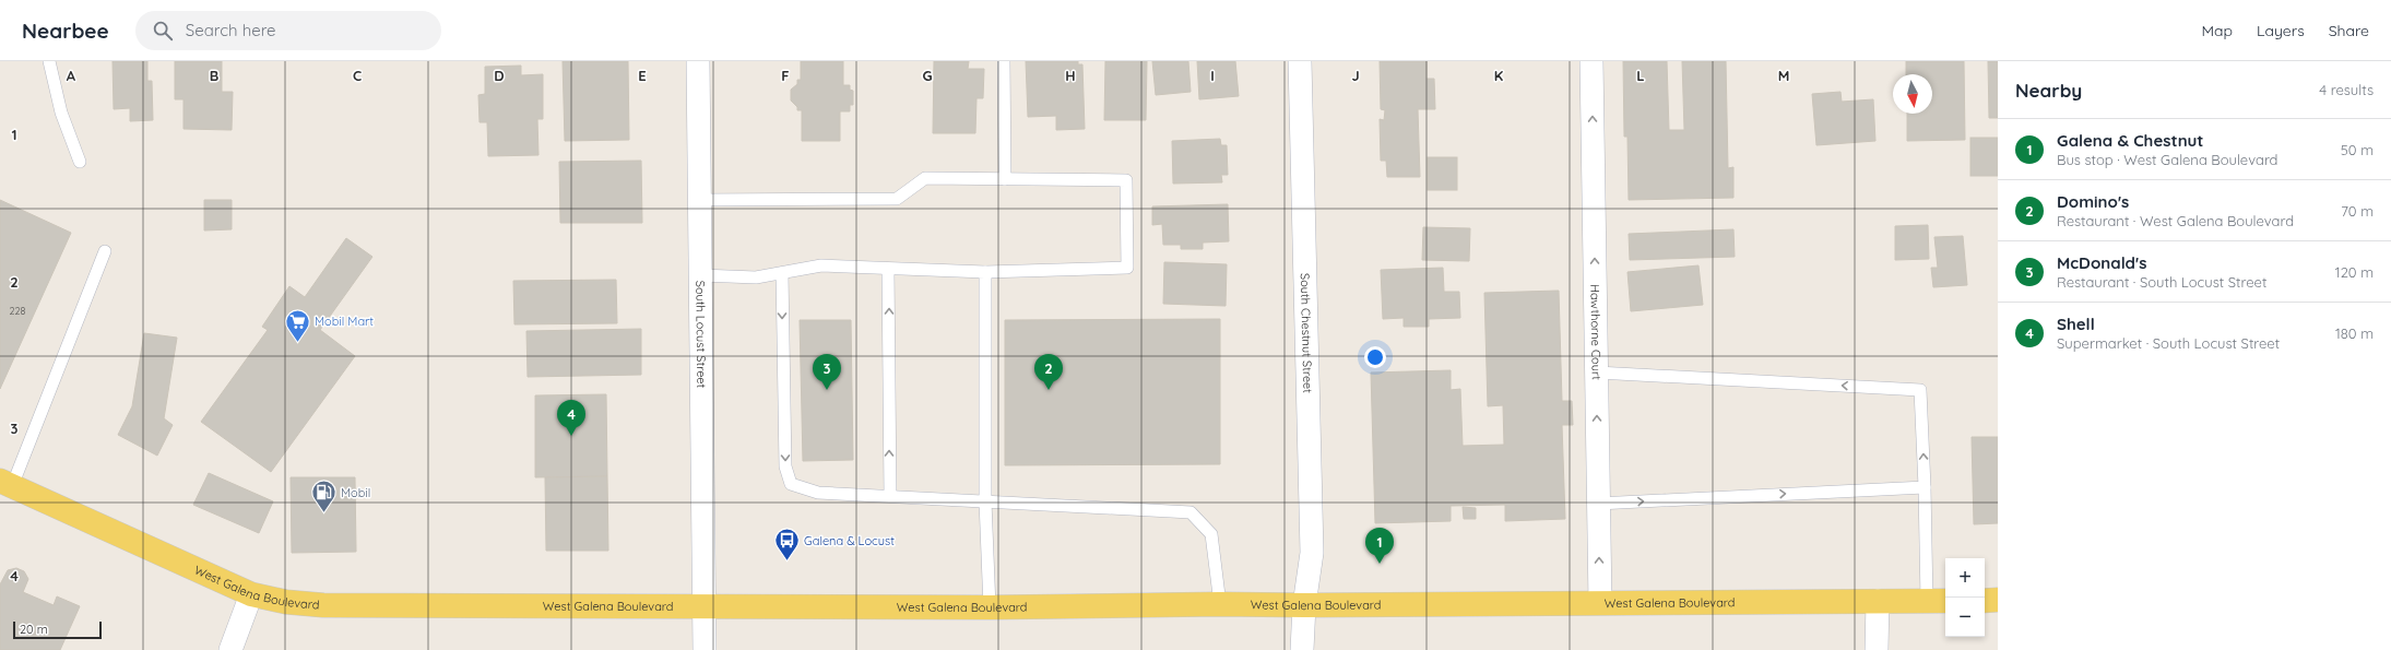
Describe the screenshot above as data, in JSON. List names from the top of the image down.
{
  "streets": {
    "main road": ["West Galena Boulevard"],
    "street": ["Hawthorne Court", "South Chestnut Street", "South Locust Street"]
  },
  "crossings": [
    ["Hawthorne Court", "West Galena Boulevard"],
    ["South Chestnut Street", "West Galena Boulevard"],
    ["South Locust Street", "West Galena Boulevard"]
  ],
  "one_way": ["Hawthorne Court"],
  "places": {
    "supermarket": ["Mobil Mart"],
    "fuel station": ["Mobil"],
    "bus stop": ["Galena & Locust"]
  },
  "house_numbers": ["228"],
  "scale_bar": "20 m",
  "north": "bottom",
  "page": {
    "header": "Nearbee",
    "search": "Search here",
    "nav": ["Map", "Layers", "Share"],
    "heading": ["Nearby", "4 results"],
    "list": [
      {
        "mark": "1",
        "name": "Galena & Chestnut",
        "note": "Bus stop · West Galena Boulevard",
        "value": "50 m"
      },
      {
        "mark": "2",
        "name": "Domino's",
        "note": "Restaurant · West Galena Boulevard",
        "value": "70 m"
      },
      {
        "mark": "3",
        "name": "McDonald's",
        "note": "Restaurant · South Locust Street",
        "value": "120 m"
      },
      {
        "mark": "4",
        "name": "Shell",
        "note": "Supermarket · South Locust Street",
        "value": "180 m"
      }
    ],
    "pins": [
      "2",
      "3",
      "4",
      "1"
    ],
    "map_buttons": ["+", "−"],
    "scale": "20 m"
  },
  "grid": {
    "columns": [
      "A",
      "B",
      "C",
      "D",
      "E",
      "F",
      "G",
      "H",
      "I",
      "J",
      "K",
      "L",
      "M"
    ],
    "rows": [
      "1",
      "2",
      "3",
      "4"
    ]
  }
}
